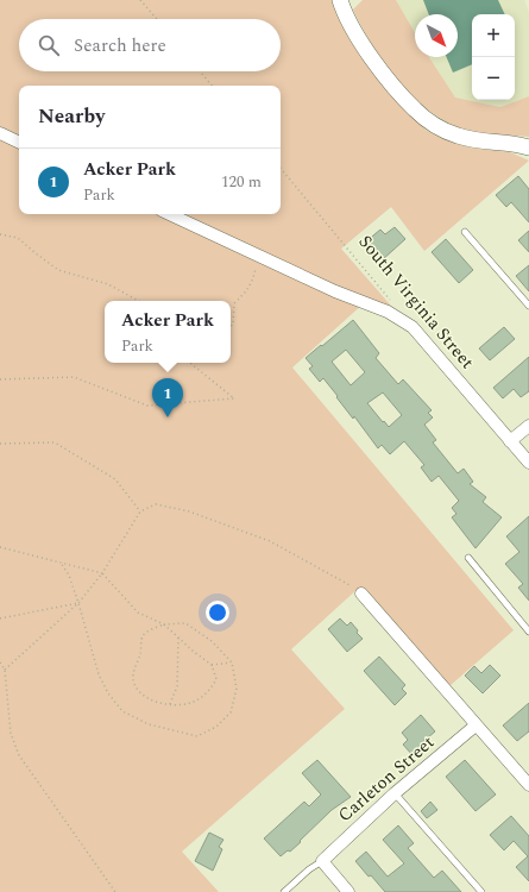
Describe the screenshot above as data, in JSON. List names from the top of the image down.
{
  "streets": {
    "street": ["South Virginia Street", "Carleton Street"]
  },
  "north": "bottom right",
  "page": {
    "map_buttons": ["+", "−"],
    "search": "Search here",
    "heading": "Nearby",
    "list": [
      {
        "mark": "1",
        "name": "Acker Park",
        "note": "Park",
        "value": "120 m"
      }
    ],
    "popup": ["Acker Park", "Park"],
    "pins": "1"
  }
}
